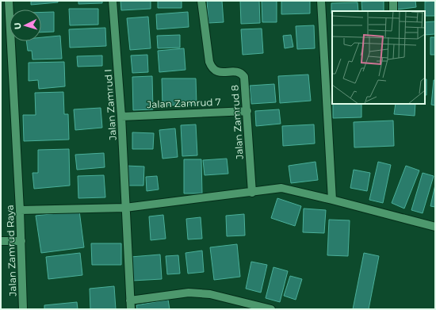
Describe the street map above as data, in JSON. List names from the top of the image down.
{
  "streets": {
    "street": [
      "Jalan Zamrud 7",
      "Jalan Zamrud I",
      "Jalan Zamrud 8",
      "Jalan Zamrud Raya"
    ]
  },
  "crossings": [
    ["Jalan Zamrud 7", "Jalan Zamrud I"],
    ["Jalan Zamrud 7", "Jalan Zamrud 8"]
  ],
  "north": "left"
}
